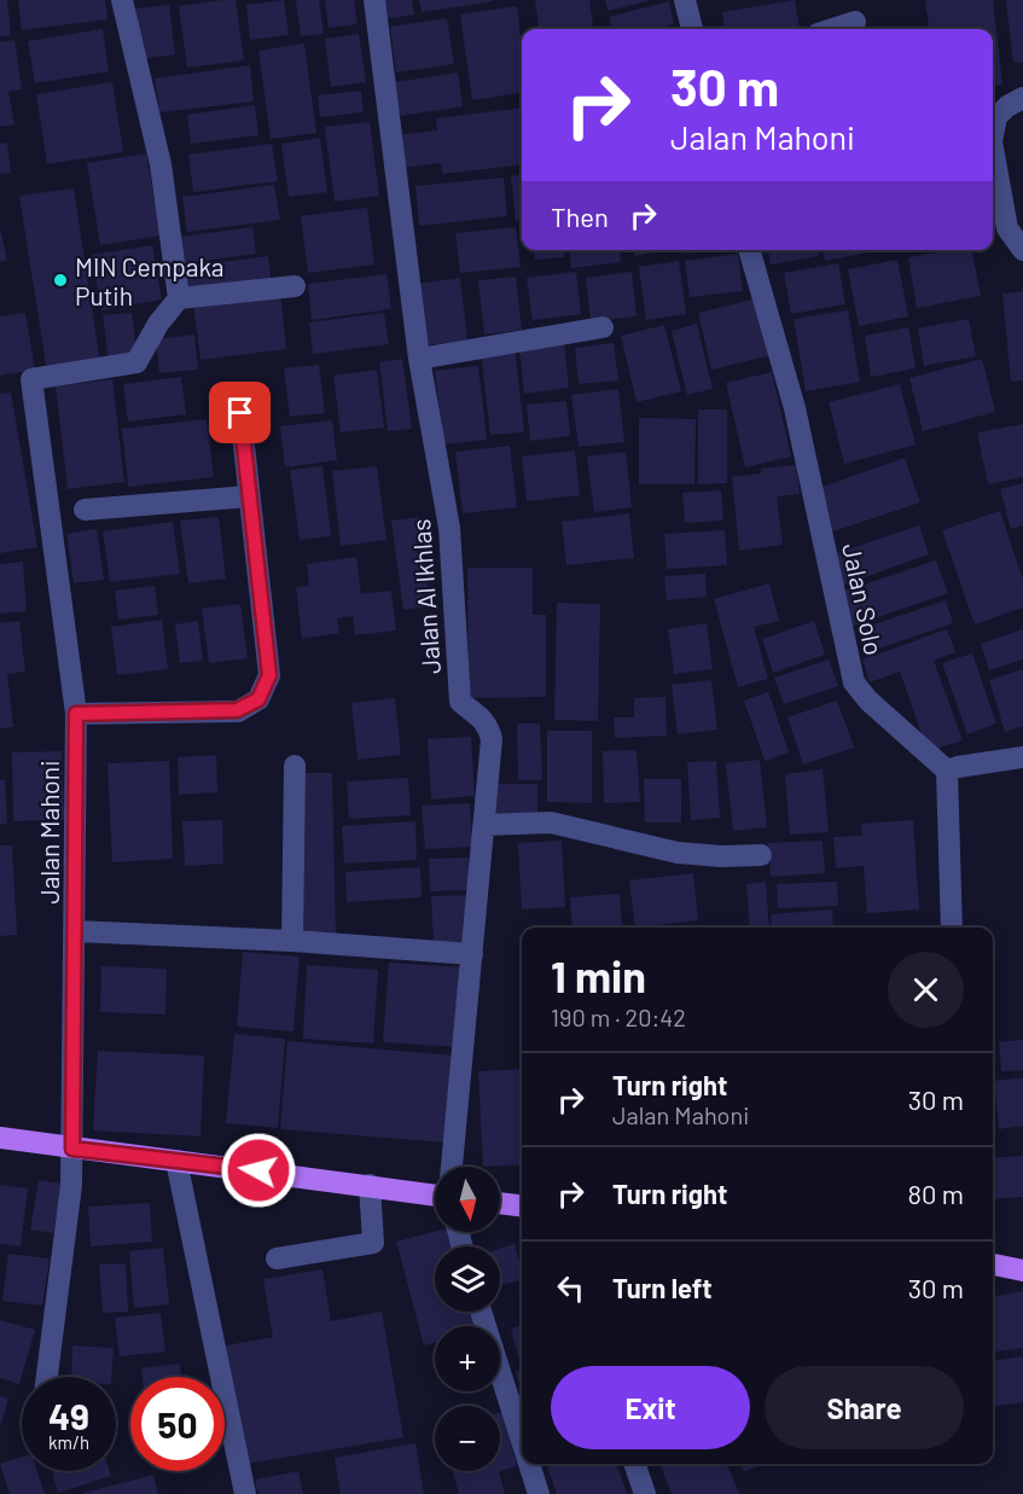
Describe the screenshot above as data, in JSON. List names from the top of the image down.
{
  "streets": {
    "street": ["Jalan Al Ikhlas", "Jalan Solo", "Jalan Mahoni"]
  },
  "places": ["MIN Cempaka Putih"],
  "north": "bottom",
  "page": {
    "turn": ["30 m", "Jalan Mahoni"],
    "then": "Then",
    "heading": ["1 min", "190 m · 20:42"],
    "list": [
      {
        "name": "Turn right",
        "note": "Jalan Mahoni",
        "value": "30 m"
      },
      {
        "name": "Turn right",
        "value": "80 m"
      },
      {
        "name": "Turn left",
        "value": "30 m"
      }
    ],
    "map_buttons": ["+", "−"],
    "buttons": ["Exit", "Share"],
    "speed": "49 km/h",
    "limit": "50"
  }
}
